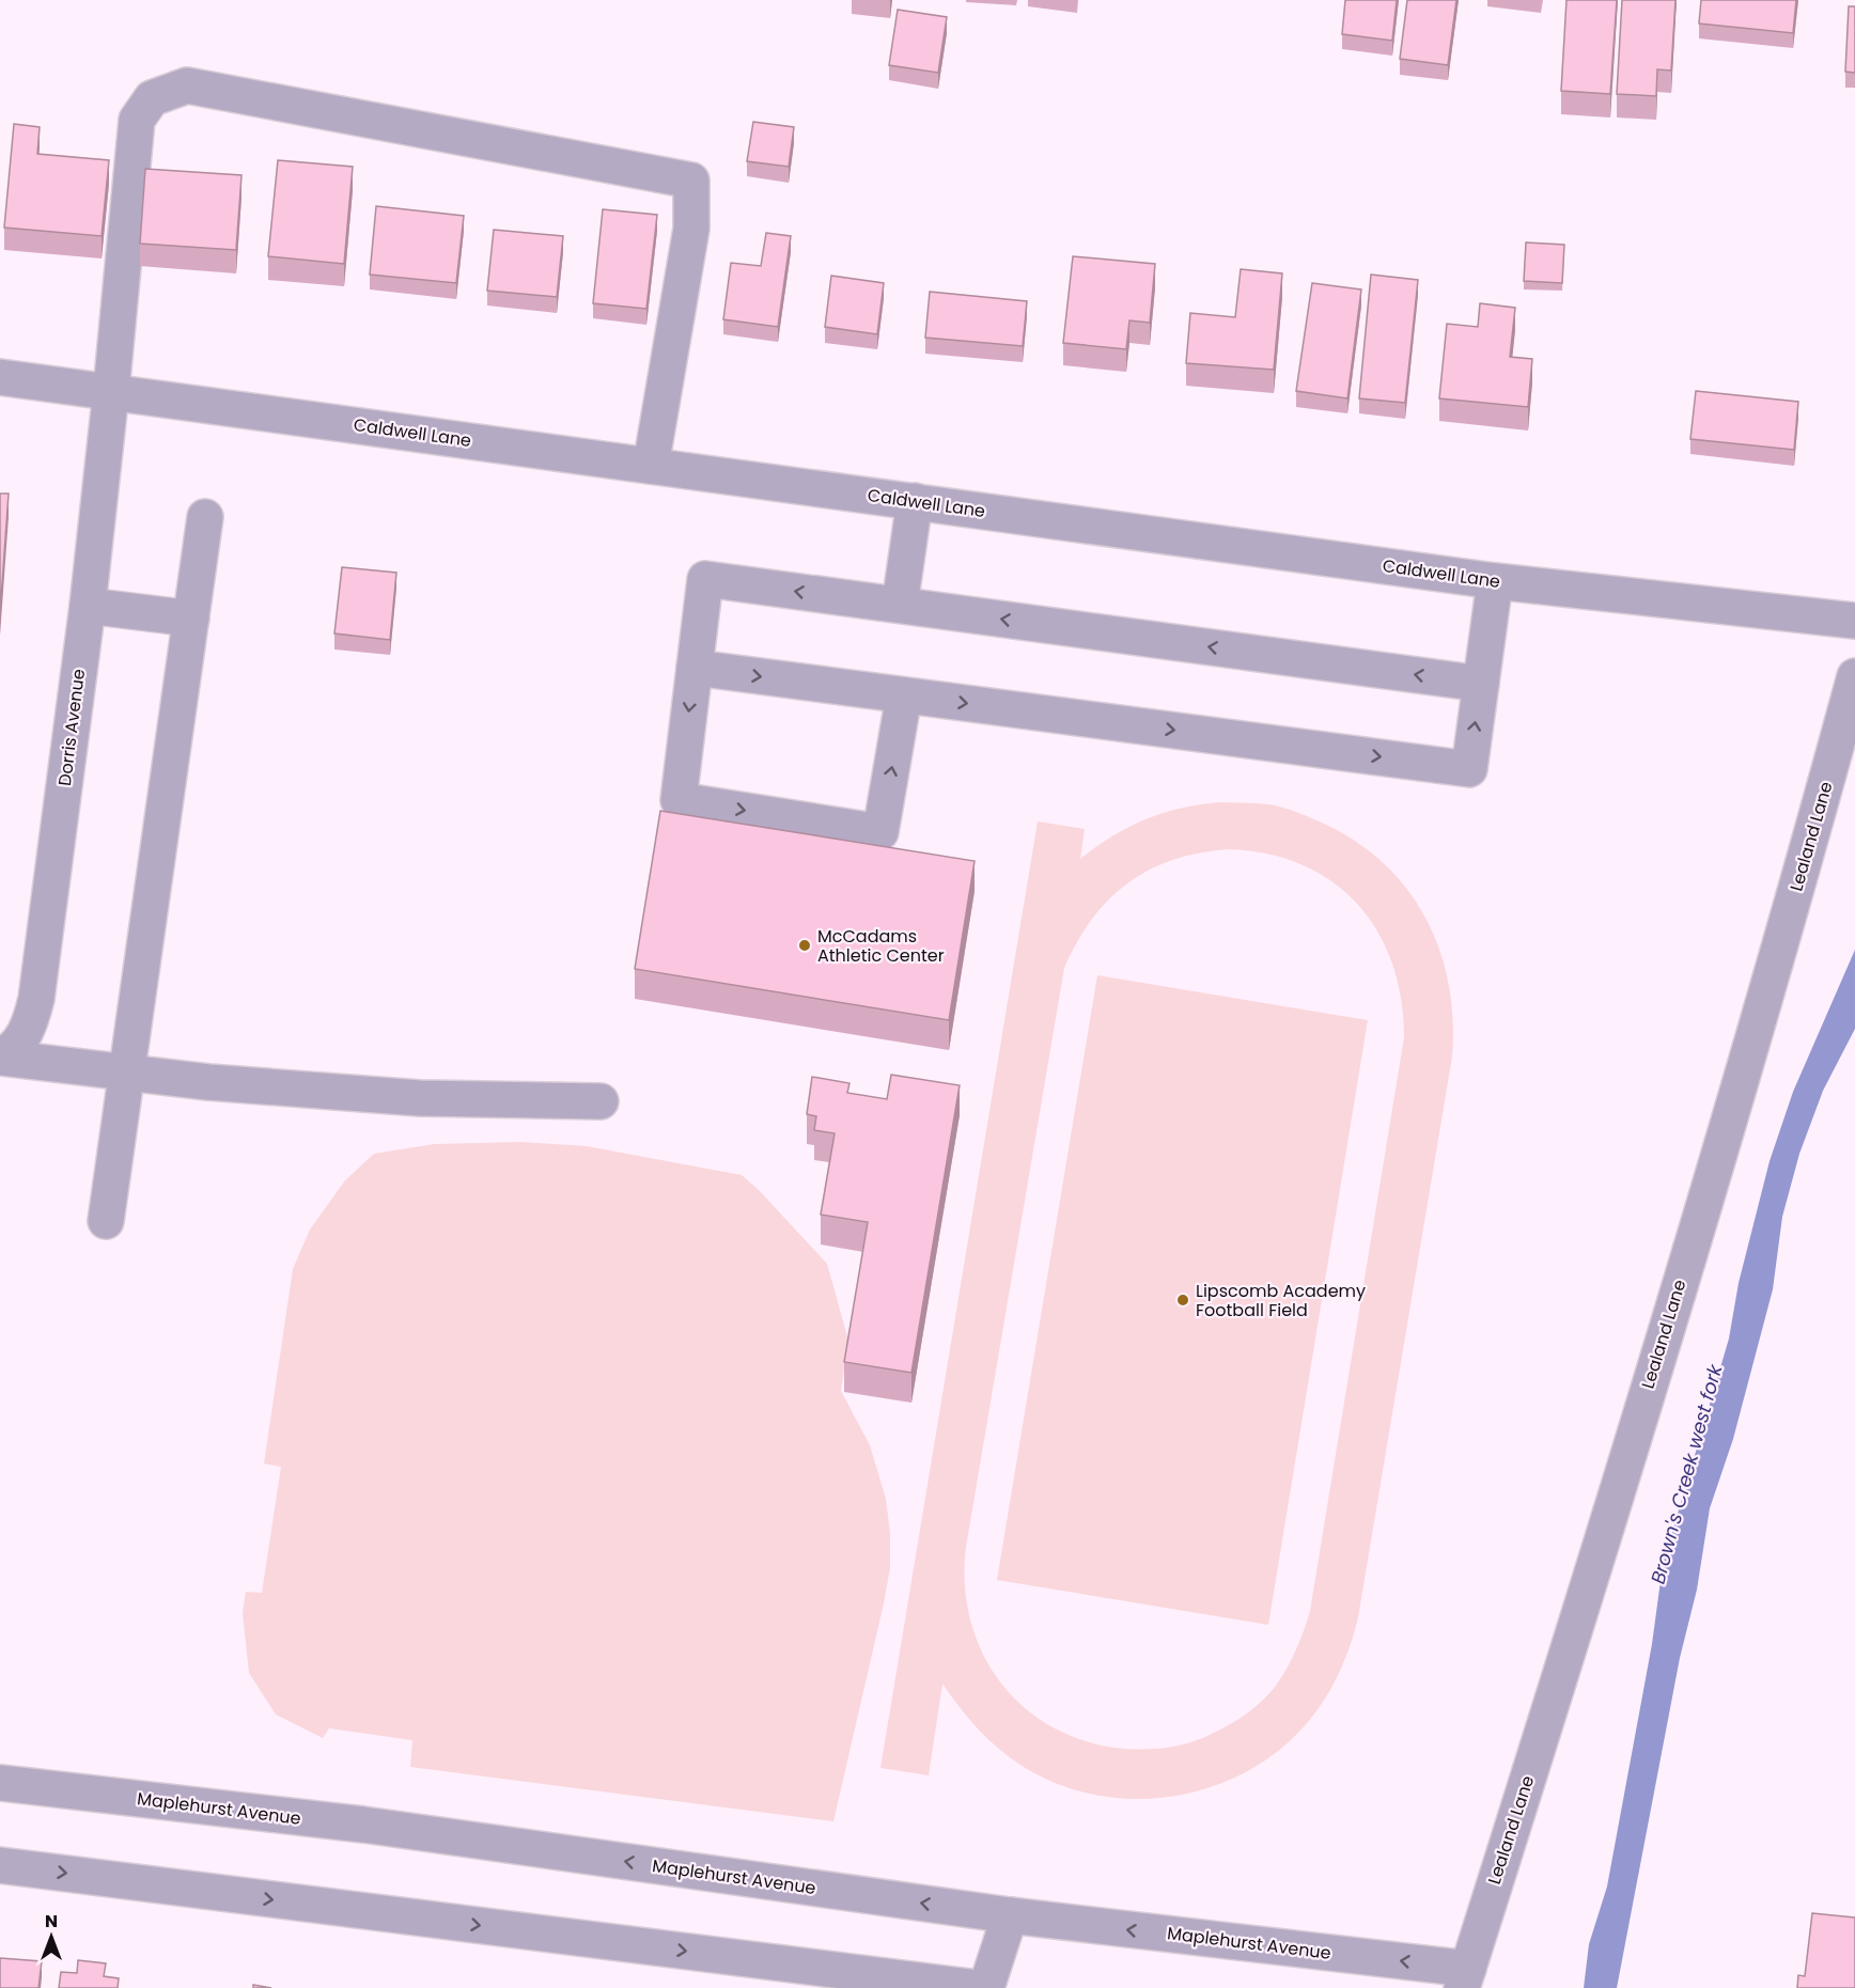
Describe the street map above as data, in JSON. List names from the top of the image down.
{
  "streets": {
    "street": [
      "Caldwell Lane",
      "Dorris Avenue",
      "Lealand Lane",
      "Maplehurst Avenue"
    ]
  },
  "crossings": [
    ["Caldwell Lane", "Dorris Avenue"],
    ["Lealand Lane", "Maplehurst Avenue"]
  ],
  "water": ["Brown's Creek west fork"],
  "places": ["McCadams Athletic Center", "Lipscomb Academy Football Field"],
  "north": "top"
}
